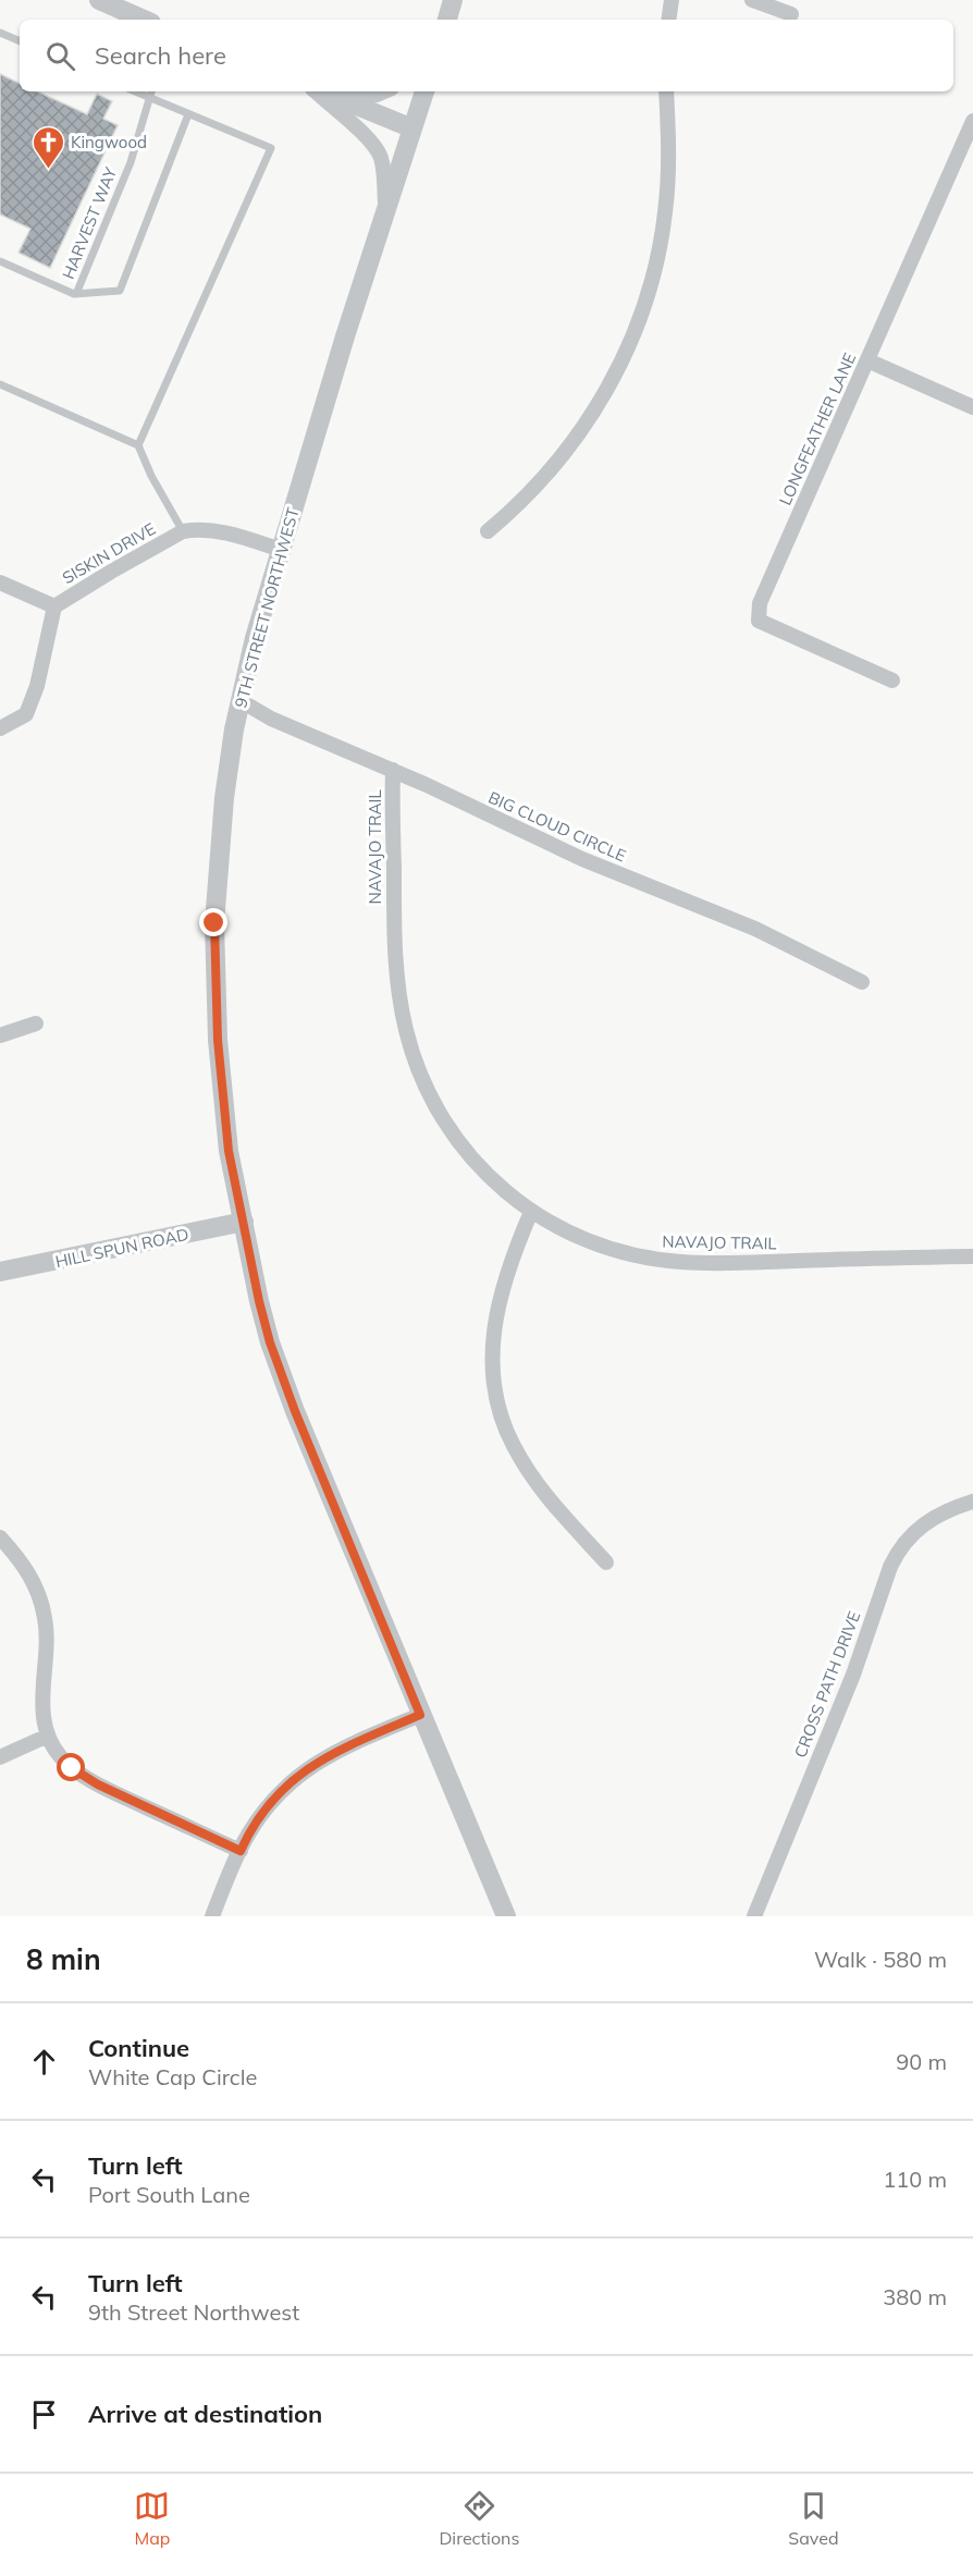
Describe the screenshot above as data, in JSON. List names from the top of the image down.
{
  "streets": {
    "street": [
      "LONGFEATHER LANE",
      "SISKIN DRIVE",
      "9TH STREET NORTHWEST",
      "BIG CLOUD CIRCLE",
      "NAVAJO TRAIL",
      "HILL SPUN ROAD",
      "CROSS PATH DRIVE"
    ],
    "lane": ["HARVEST WAY"]
  },
  "crossings": [
    ["SISKIN DRIVE", "9TH STREET NORTHWEST"],
    ["9TH STREET NORTHWEST", "BIG CLOUD CIRCLE"],
    ["9TH STREET NORTHWEST", "HILL SPUN ROAD"],
    ["BIG CLOUD CIRCLE", "NAVAJO TRAIL"]
  ],
  "places": {
    "church": ["Kingwood"]
  },
  "page": {
    "search": "Search here",
    "heading": ["8 min", "Walk · 580 m"],
    "list": [
      ["Continue", "White Cap Circle", "90 m"],
      ["Turn left", "Port South Lane", "110 m"],
      ["Turn left", "9th Street Northwest", "380 m"],
      "Arrive at destination"
    ],
    "nav": ["Map", "Directions", "Saved"]
  }
}
